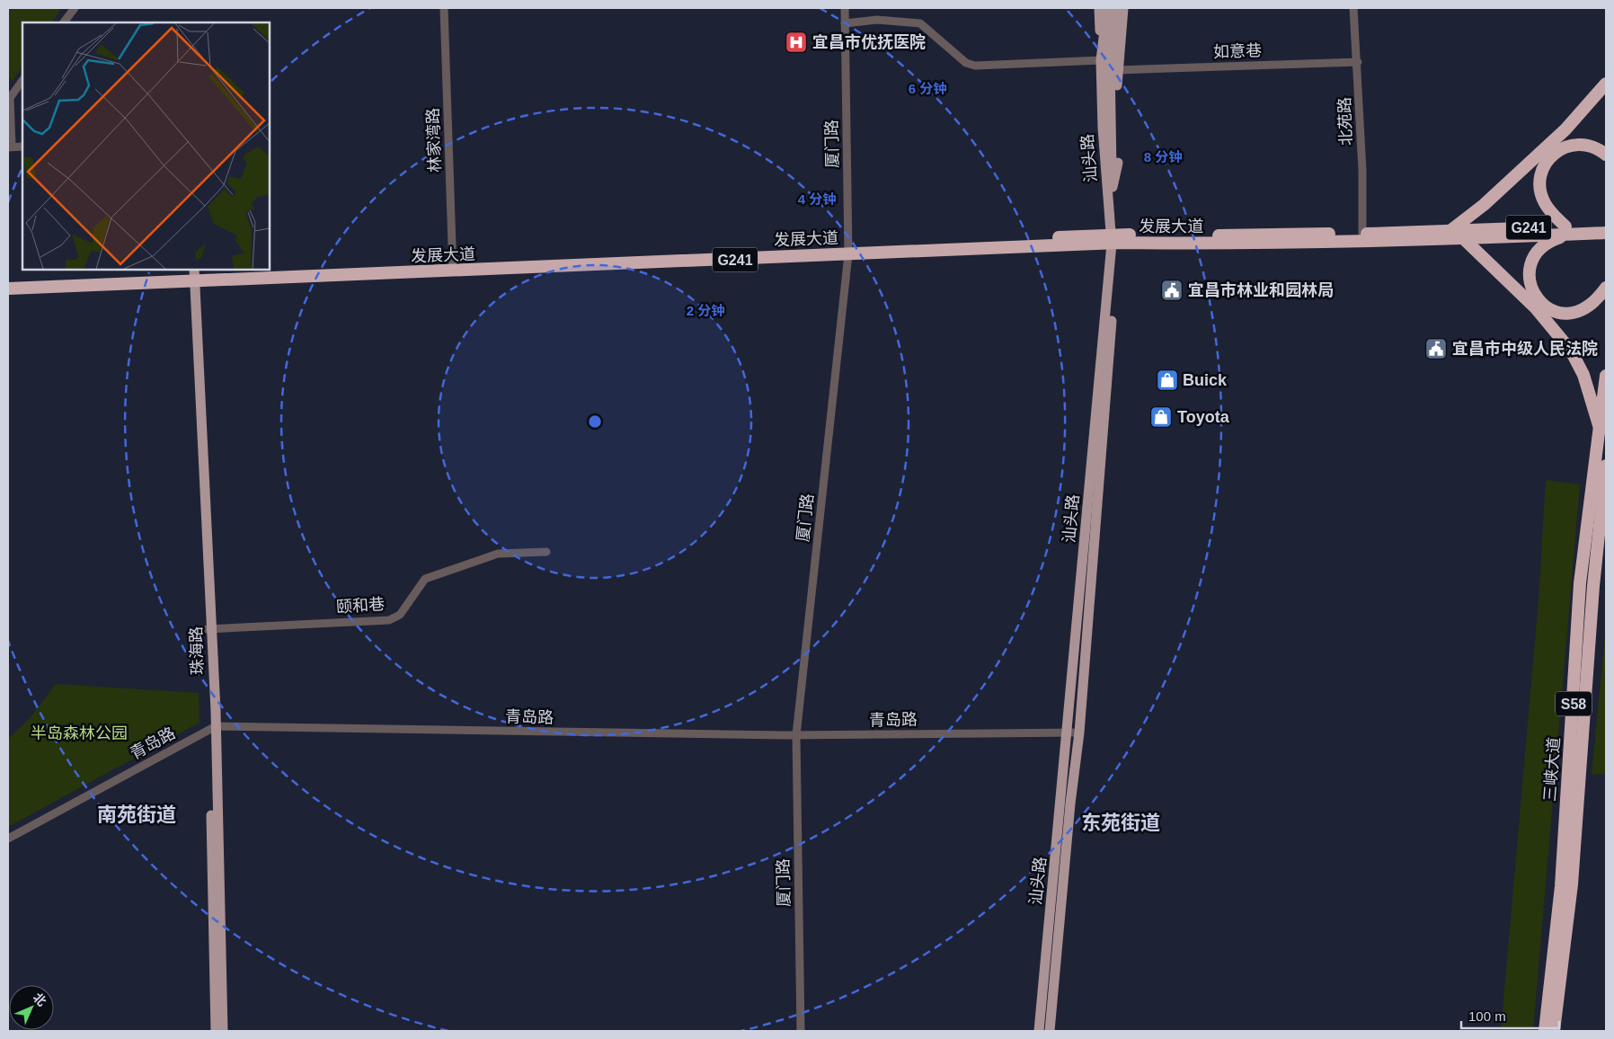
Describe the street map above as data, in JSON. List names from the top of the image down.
{
  "streets": {
    "highway": [
      "发展大道",
      "G241",
      "S58",
      "三峡大道"
    ],
    "main road": ["汕头路", "珠海路"],
    "street": [
      "如意巷",
      "北苑路",
      "林家湾路",
      "厦门路",
      "颐和巷",
      "青岛路"
    ]
  },
  "crossings": [
    ["如意巷", "北苑路"],
    ["北苑路", "发展大道"],
    ["林家湾路", "发展大道"],
    ["厦门路", "发展大道"],
    ["厦门路", "青岛路"],
    ["汕头路", "发展大道"],
    ["汕头路", "青岛路"],
    ["发展大道", "珠海路"],
    ["颐和巷", "珠海路"],
    ["珠海路", "青岛路"]
  ],
  "districts": ["南苑街道", "东苑街道"],
  "parks": ["半岛森林公园"],
  "places": {
    "hospital": ["宜昌市优抚医院"],
    "public building": ["宜昌市林业和园林局", "宜昌市中级人民法院"],
    "shop": ["Buick", "Toyota"]
  },
  "scale_bar": "100 m",
  "north": "top right",
  "rings": [
    "6 分钟",
    "8 分钟",
    "4 分钟",
    "2 分钟"
  ]
}
